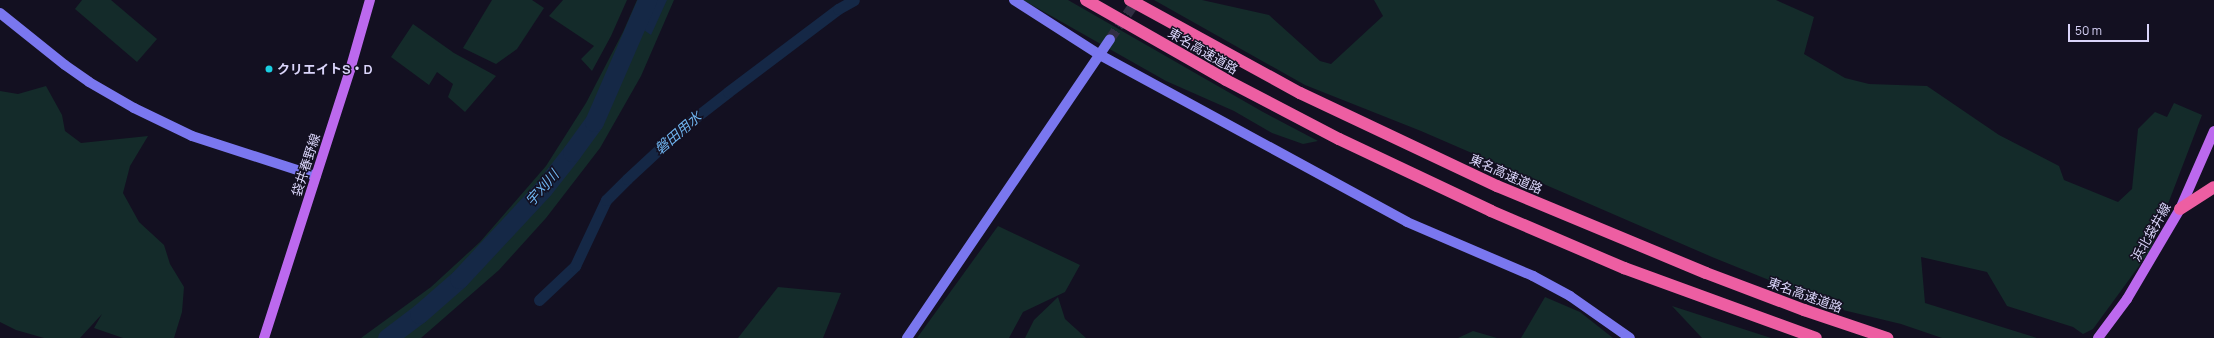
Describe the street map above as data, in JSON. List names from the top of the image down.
{
  "streets": {
    "highway": ["東名高速道路"],
    "main road": ["袋井春野線", "浜北袋井線"]
  },
  "water": ["磐田用水", "宇刈川"],
  "places": ["クリエイトS・D"],
  "scale_bar": "50 m"
}
